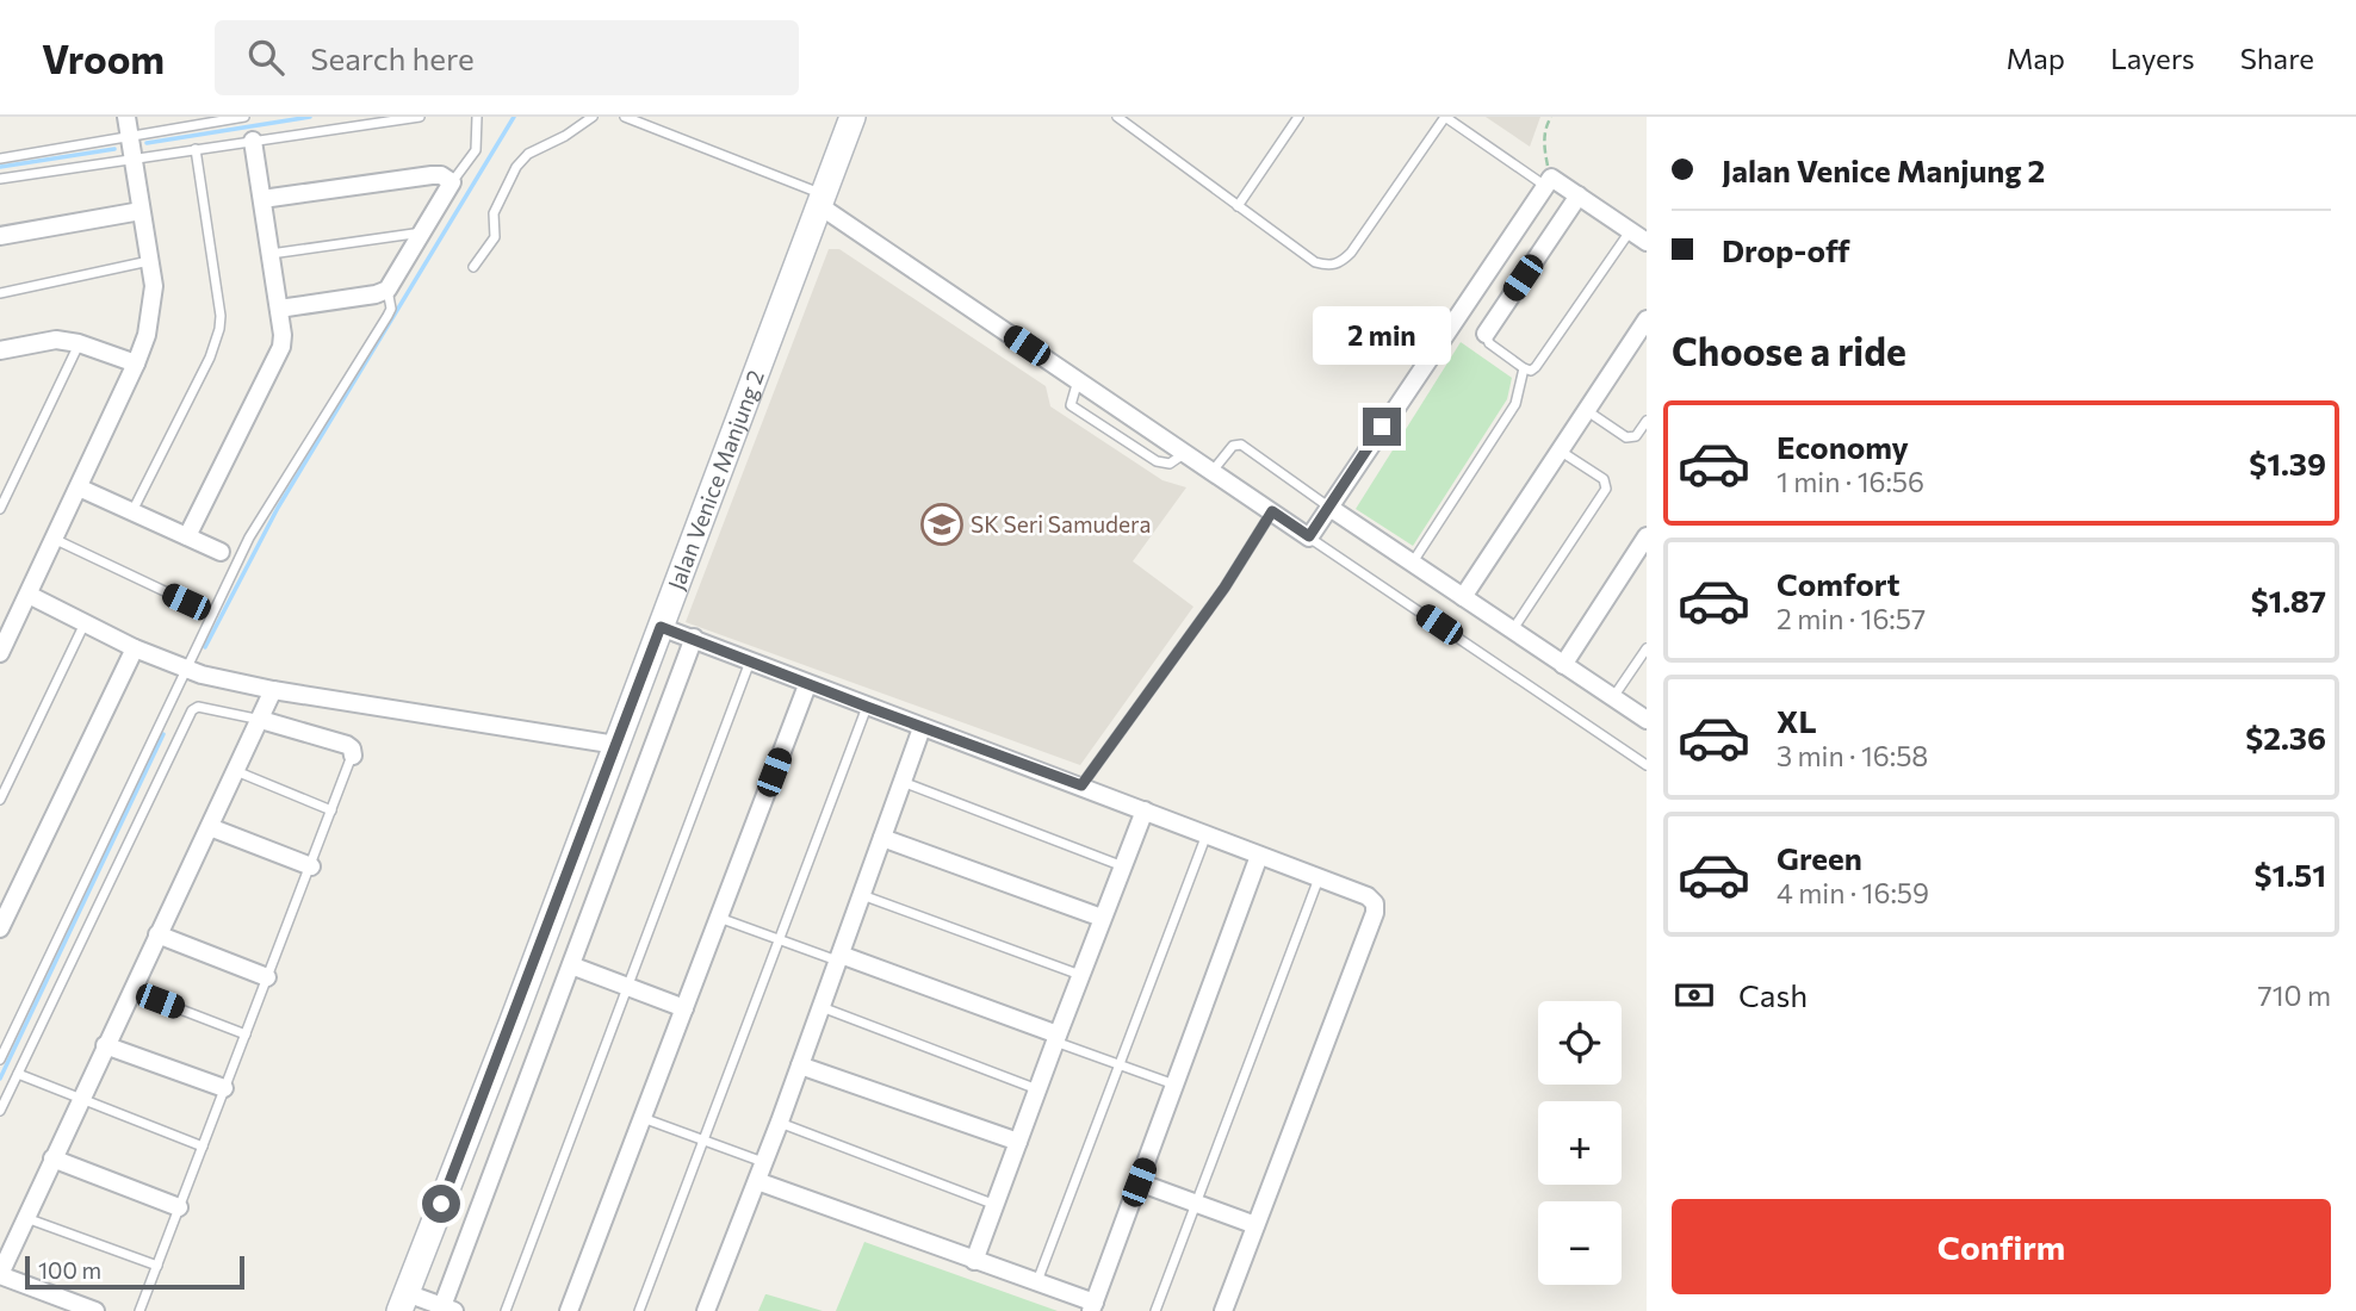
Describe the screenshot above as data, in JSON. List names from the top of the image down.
{
  "streets": {
    "street": ["Jalan Venice Manjung 2"]
  },
  "places": {
    "school or university": ["SK Seri Samudera"]
  },
  "scale_bar": "100 m",
  "page": {
    "header": "Vroom",
    "search": "Search here",
    "nav": ["Map", "Layers", "Share"],
    "banner": ["Jalan Venice Manjung 2", "Drop-off"],
    "heading": "Choose a ride",
    "bubble": "2 min",
    "list": [
      {
        "name": "Economy",
        "note": "1 min · 16:56",
        "value": "$1.39"
      },
      {
        "name": "Comfort",
        "note": "2 min · 16:57",
        "value": "$1.87"
      },
      {
        "name": "XL",
        "note": "3 min · 16:58",
        "value": "$2.36"
      },
      {
        "name": "Green",
        "note": "4 min · 16:59",
        "value": "$1.51"
      }
    ],
    "pay": ["Cash", "710 m"],
    "map_buttons": ["+", "−"],
    "buttons": "Confirm",
    "scale": "100 m"
  }
}
